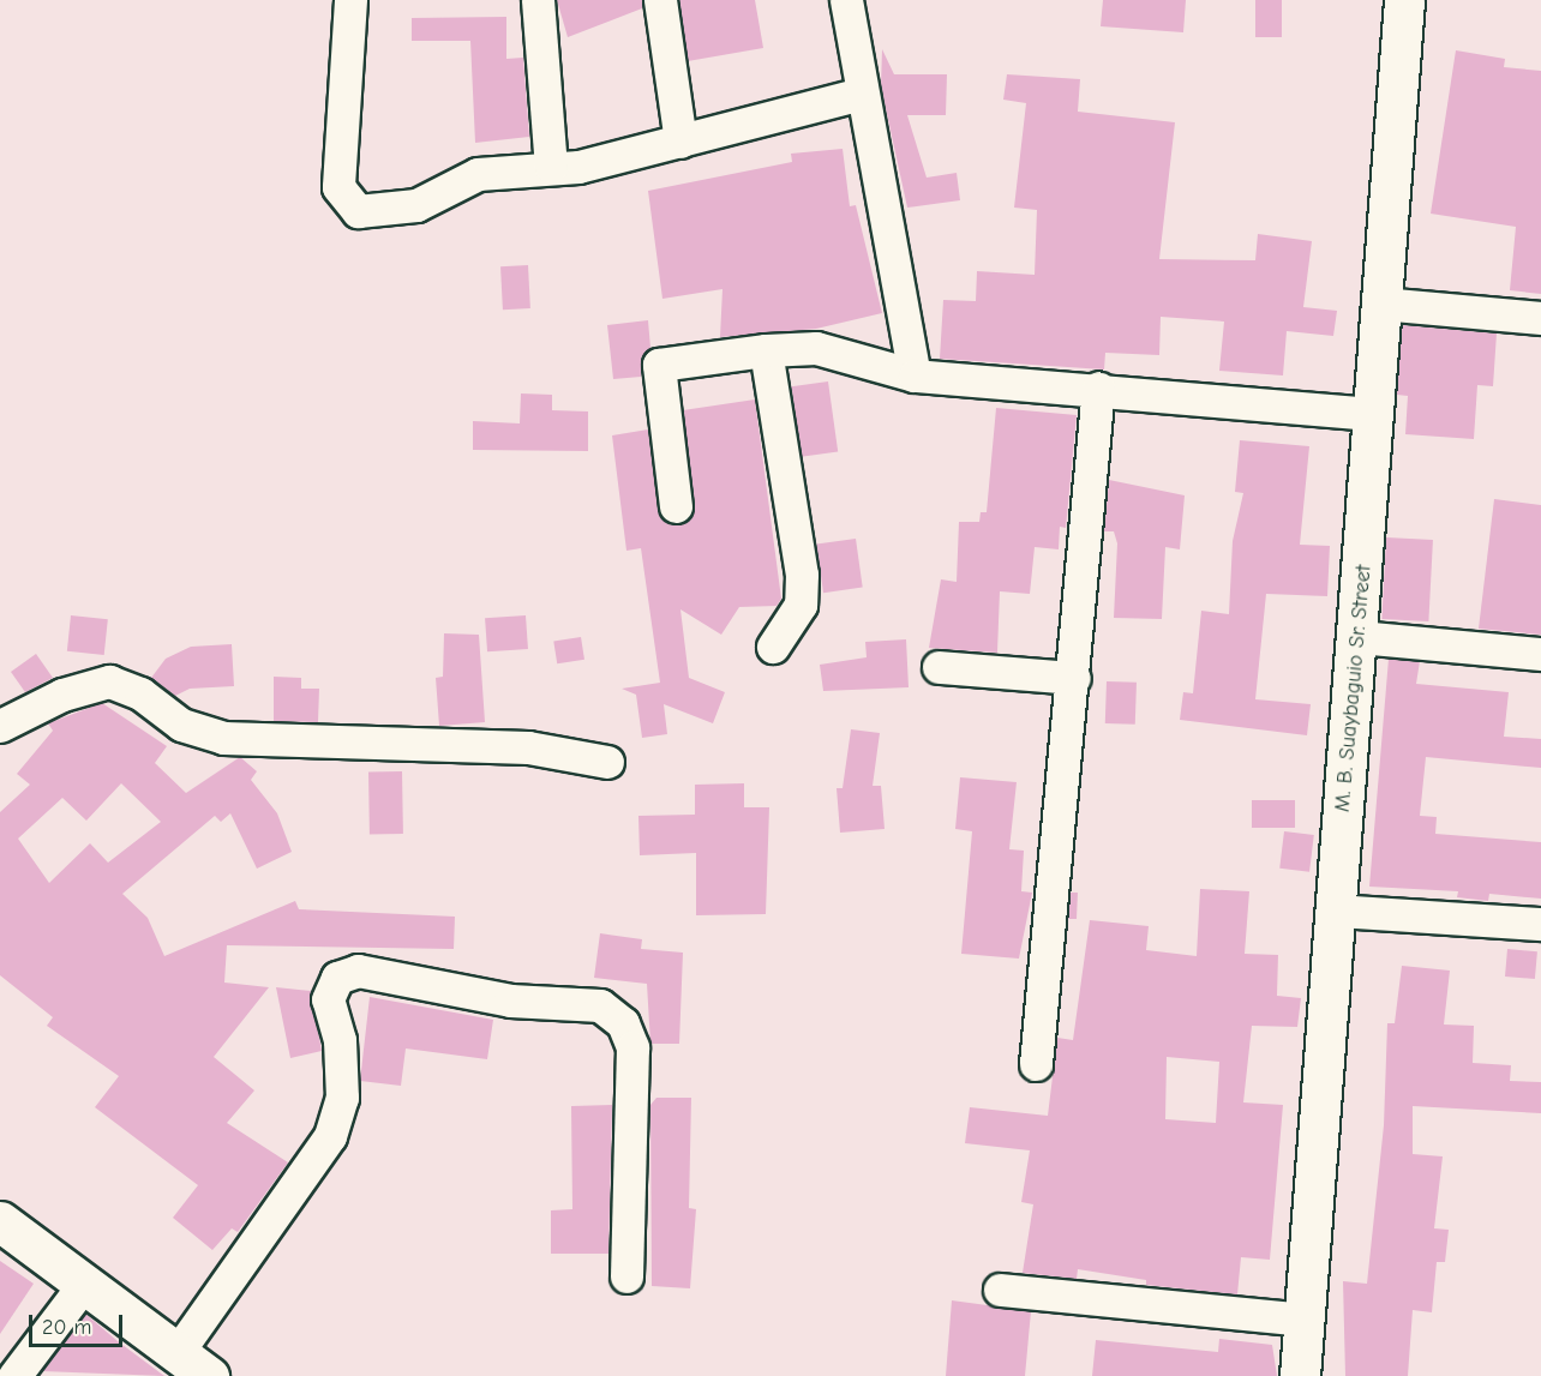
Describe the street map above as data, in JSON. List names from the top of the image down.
{
  "streets": {
    "street": ["M. B. Suaybaguio Sr. Street"]
  },
  "scale_bar": "20 m"
}
